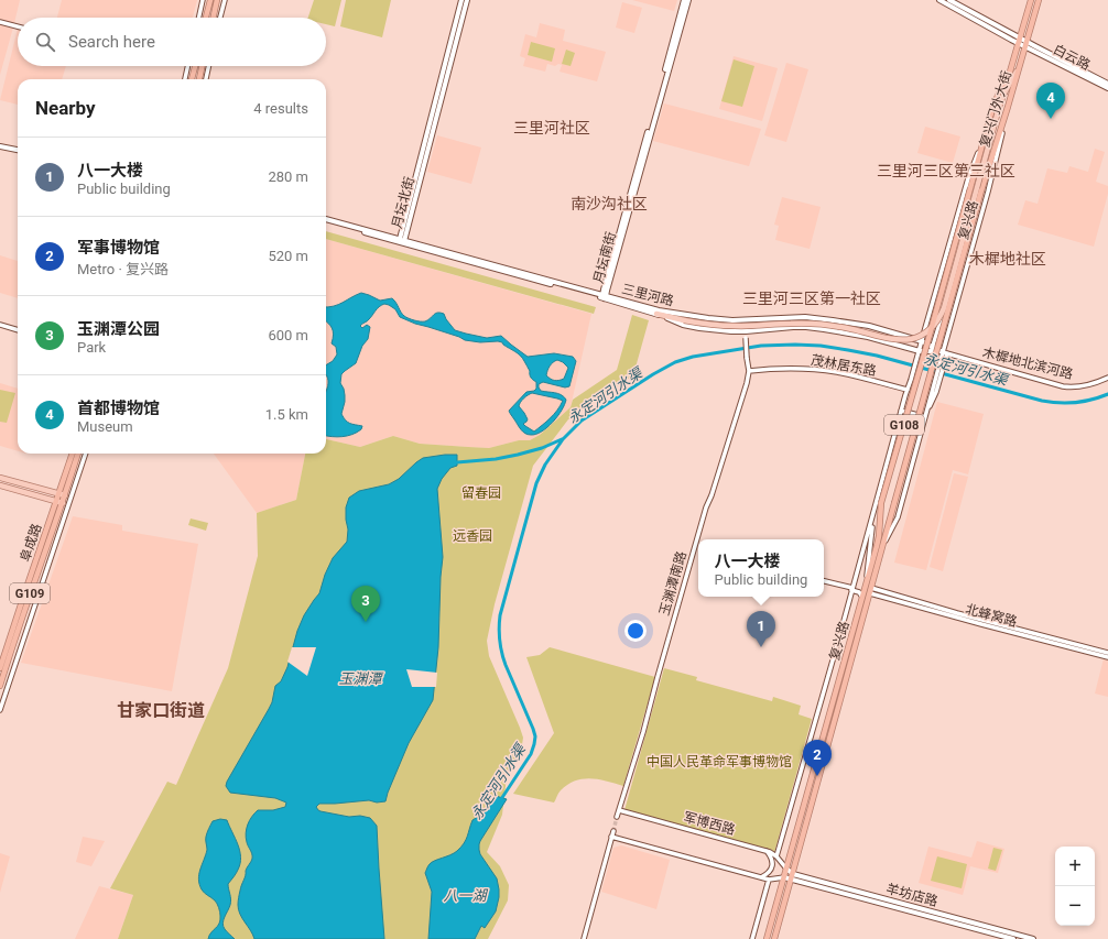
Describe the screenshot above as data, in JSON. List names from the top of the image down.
{
  "streets": {
    "highway": [
      "复兴门外大街",
      "复兴路",
      "G108",
      "阜成路",
      "G109"
    ],
    "main road": [
      "白云路",
      "月坛北街",
      "月坛南街",
      "三里河路",
      "羊坊店路"
    ],
    "street": [
      "木樨地北滨河路",
      "茂林居东路",
      "玉渊潭南路",
      "北蜂窝路",
      "军博西路"
    ]
  },
  "crossings": [
    ["白云路", "复兴门外大街"],
    ["复兴门外大街", "复兴路"],
    ["复兴门外大街", "三里河路"],
    ["复兴门外大街", "木樨地北滨河路"],
    ["月坛北街", "三里河路"],
    ["复兴路", "三里河路"],
    ["复兴路", "木樨地北滨河路"],
    ["复兴路", "茂林居东路"],
    ["复兴路", "北蜂窝路"],
    ["复兴路", "军博西路"],
    ["复兴路", "羊坊店路"],
    ["月坛南街", "三里河路"],
    ["三里河路", "木樨地北滨河路"],
    ["三里河路", "玉渊潭南路"],
    ["茂林居东路", "玉渊潭南路"],
    ["玉渊潭南路", "军博西路"],
    ["军博西路", "羊坊店路"]
  ],
  "districts": [
    "三里河社区",
    "三里河三区第三社区",
    "南沙沟社区",
    "木樨地社区",
    "三里河三区第一社区",
    "甘家口街道"
  ],
  "water": ["永定河引水渠", "玉渊潭", "八一湖"],
  "parks": ["留春园", "远香园", "中国人民革命军事博物馆"],
  "page": {
    "search": "Search here",
    "heading": ["Nearby", "4 results"],
    "pins": [
      "4",
      "3",
      "1",
      "2"
    ],
    "list": [
      {
        "mark": "1",
        "name": "八一大楼",
        "note": "Public building",
        "value": "280 m"
      },
      {
        "mark": "2",
        "name": "军事博物馆",
        "note": "Metro · 复兴路",
        "value": "520 m"
      },
      {
        "mark": "3",
        "name": "玉渊潭公园",
        "note": "Park",
        "value": "600 m"
      },
      {
        "mark": "4",
        "name": "首都博物馆",
        "note": "Museum",
        "value": "1.5 km"
      }
    ],
    "popup": ["八一大楼", "Public building"],
    "map_buttons": ["+", "−"]
  }
}
